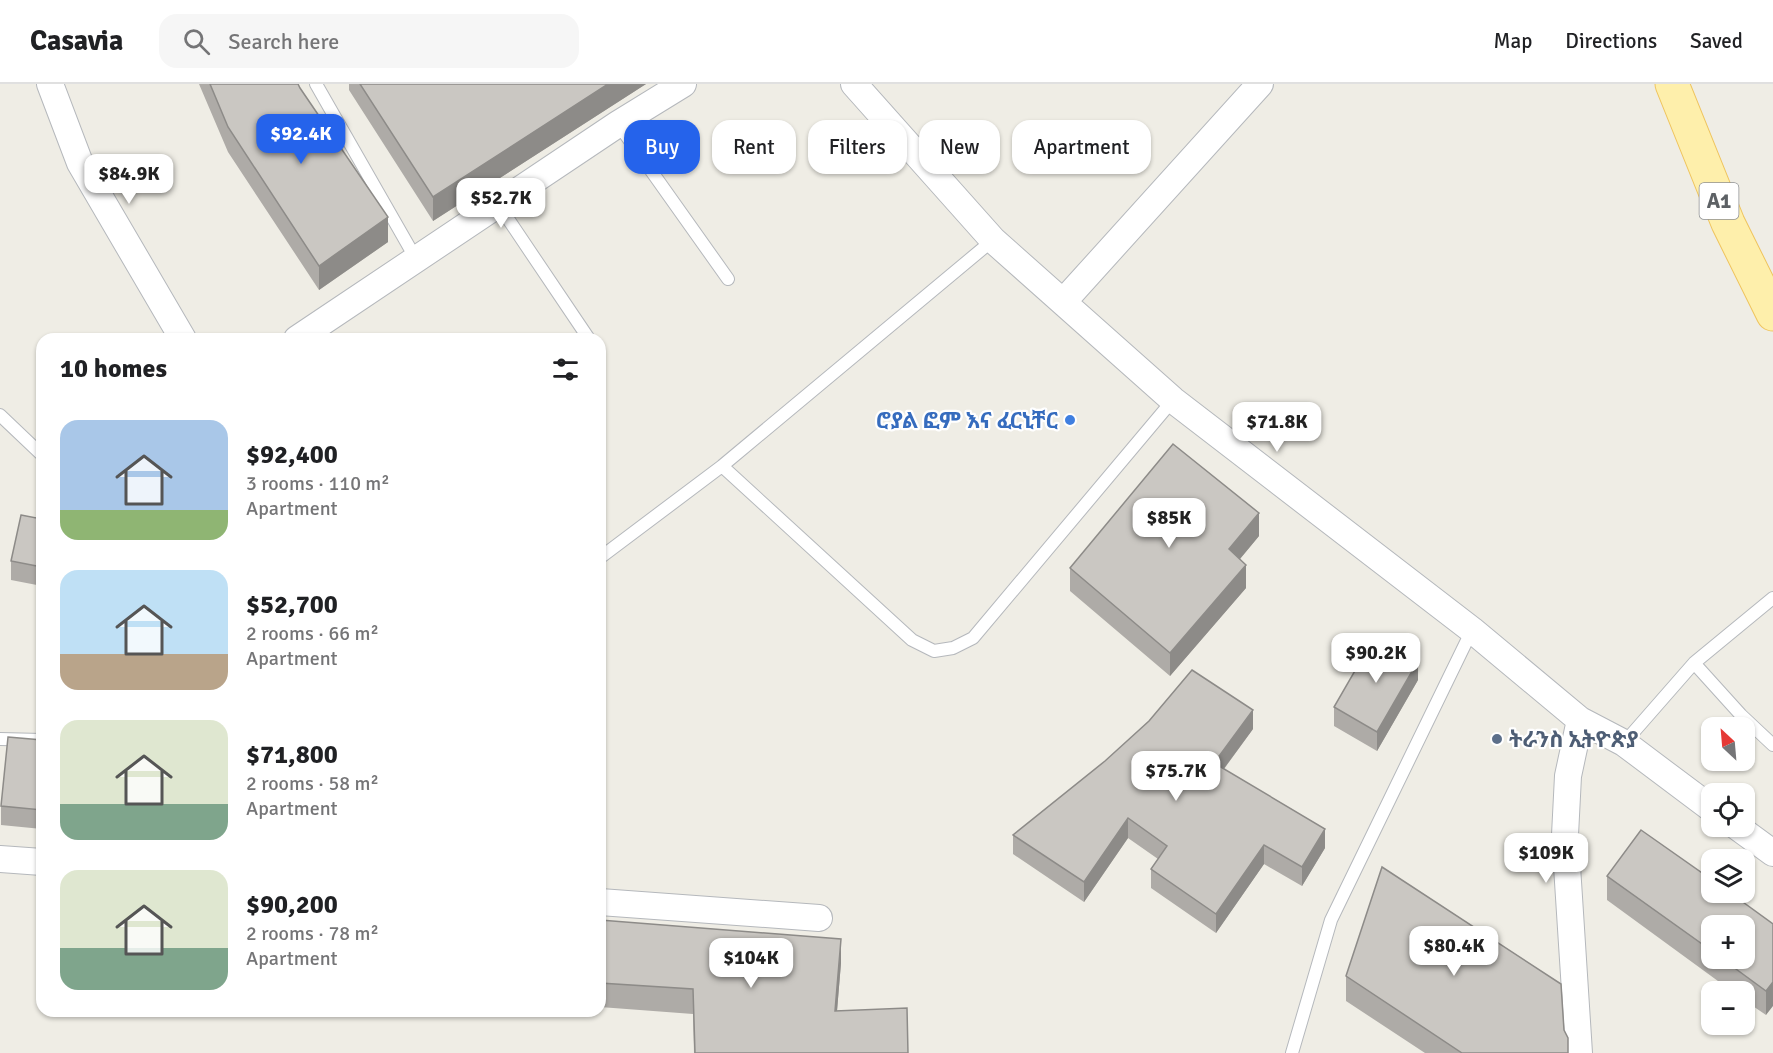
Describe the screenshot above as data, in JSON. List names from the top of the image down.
{
  "streets": {
    "main road": ["A1"]
  },
  "places": ["ሮያል ፎም እና ፈርኒቸር", "ትራንስ ኢትዮጵያ"],
  "north": "top left",
  "page": {
    "header": "Casavia",
    "search": "Search here",
    "nav": ["Map", "Directions", "Saved"],
    "price": [
      "$92.4K",
      "$84.9K",
      "$52.7K",
      "$71.8K",
      "$85K",
      "$90.2K",
      "$75.7K",
      "$109K",
      "$80.4K",
      "$104K"
    ],
    "chip": [
      "Buy",
      "Rent",
      "Filters",
      "New",
      "Apartment"
    ],
    "heading": "10 homes",
    "list": [
      {
        "name": "$92,400",
        "note": "3 rooms · 110 m² · Apartment"
      },
      {
        "name": "$52,700",
        "note": "2 rooms · 66 m² · Apartment"
      },
      {
        "name": "$71,800",
        "note": "2 rooms · 58 m² · Apartment"
      },
      {
        "name": "$90,200",
        "note": "2 rooms · 78 m² · Apartment"
      }
    ],
    "map_buttons": ["+", "−"]
  }
}
